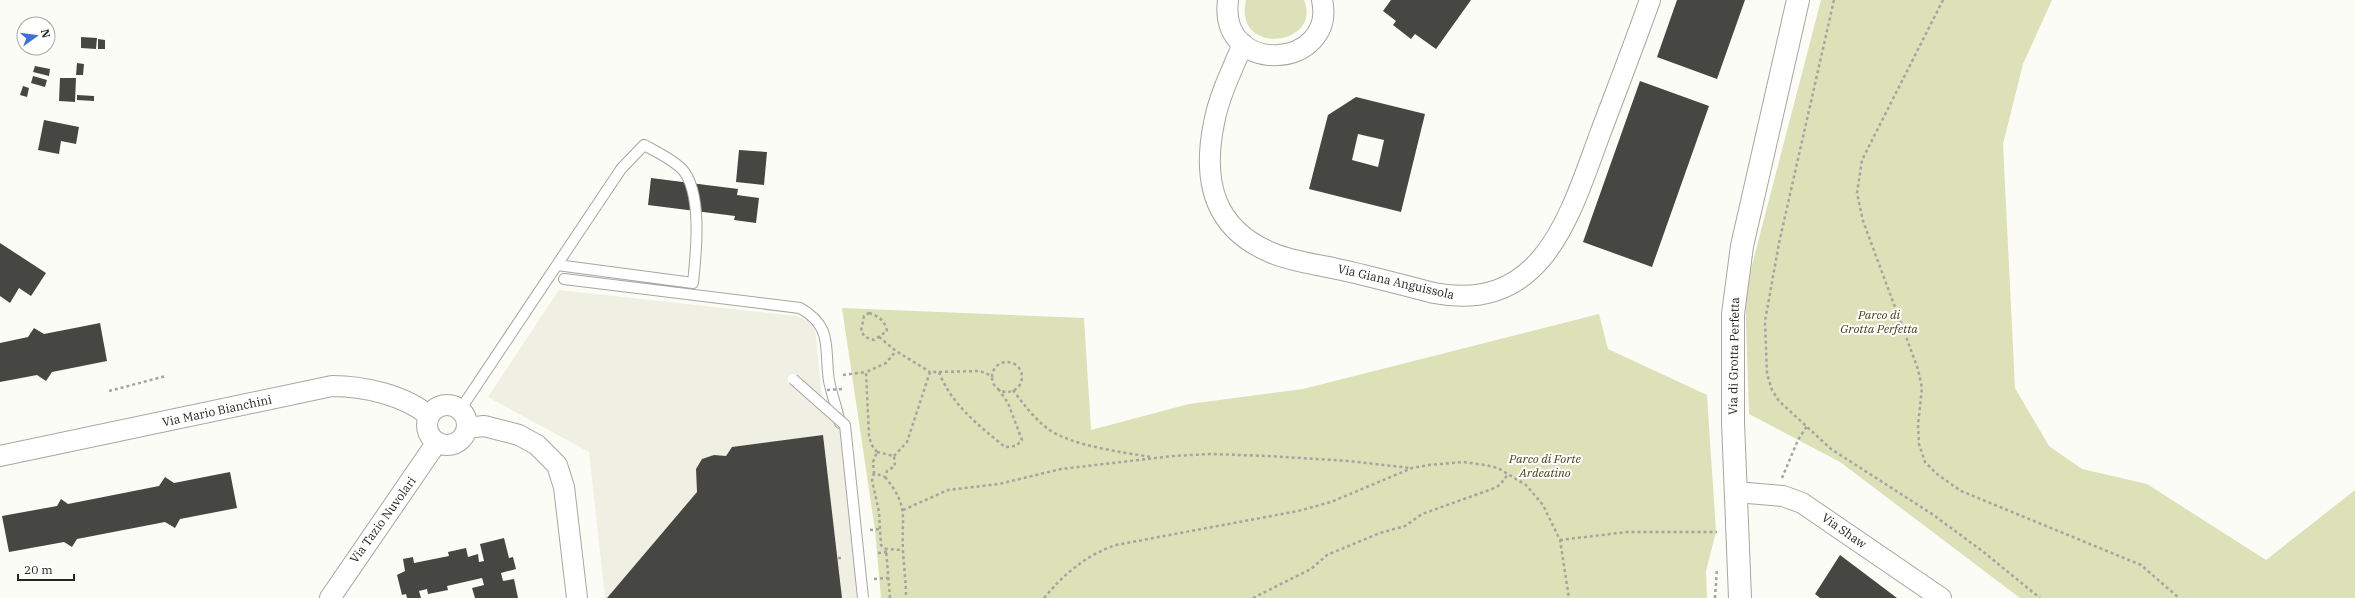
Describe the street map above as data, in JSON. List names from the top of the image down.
{
  "streets": {
    "street": [
      "Via Giana Anguissola",
      "Via di Grotta Perfetta",
      "Via Mario Bianchini",
      "Via Tazio Nuvolari",
      "Via Shaw"
    ]
  },
  "crossings": [
    ["Via di Grotta Perfetta", "Via Shaw"],
    ["Via Mario Bianchini", "Via Tazio Nuvolari"]
  ],
  "parks": ["Parco di Grotta Perfetta", "Parco di Forte Ardeatino"],
  "scale_bar": "20 m",
  "north": "right"
}
